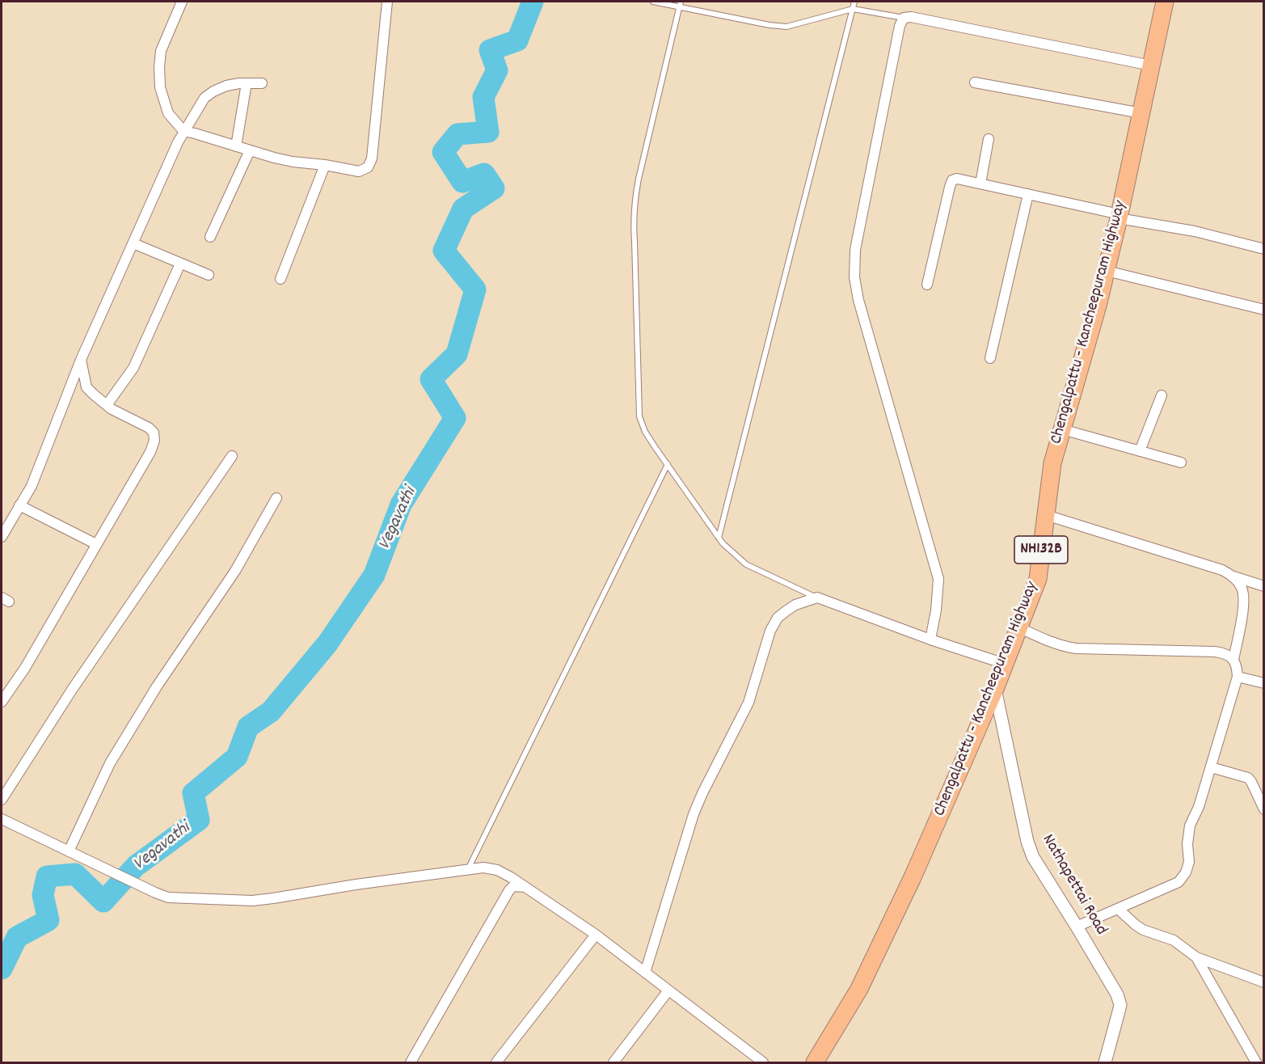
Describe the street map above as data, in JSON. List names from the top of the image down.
{
  "streets": {
    "highway": ["Chengalpattu - Kancheepuram Highway", "NH132B"],
    "street": ["Nathapettai Road"]
  },
  "crossings": [
    ["Chengalpattu - Kancheepuram Highway", "Nathapettai Road"]
  ],
  "water": ["Vegavathi"]
}
